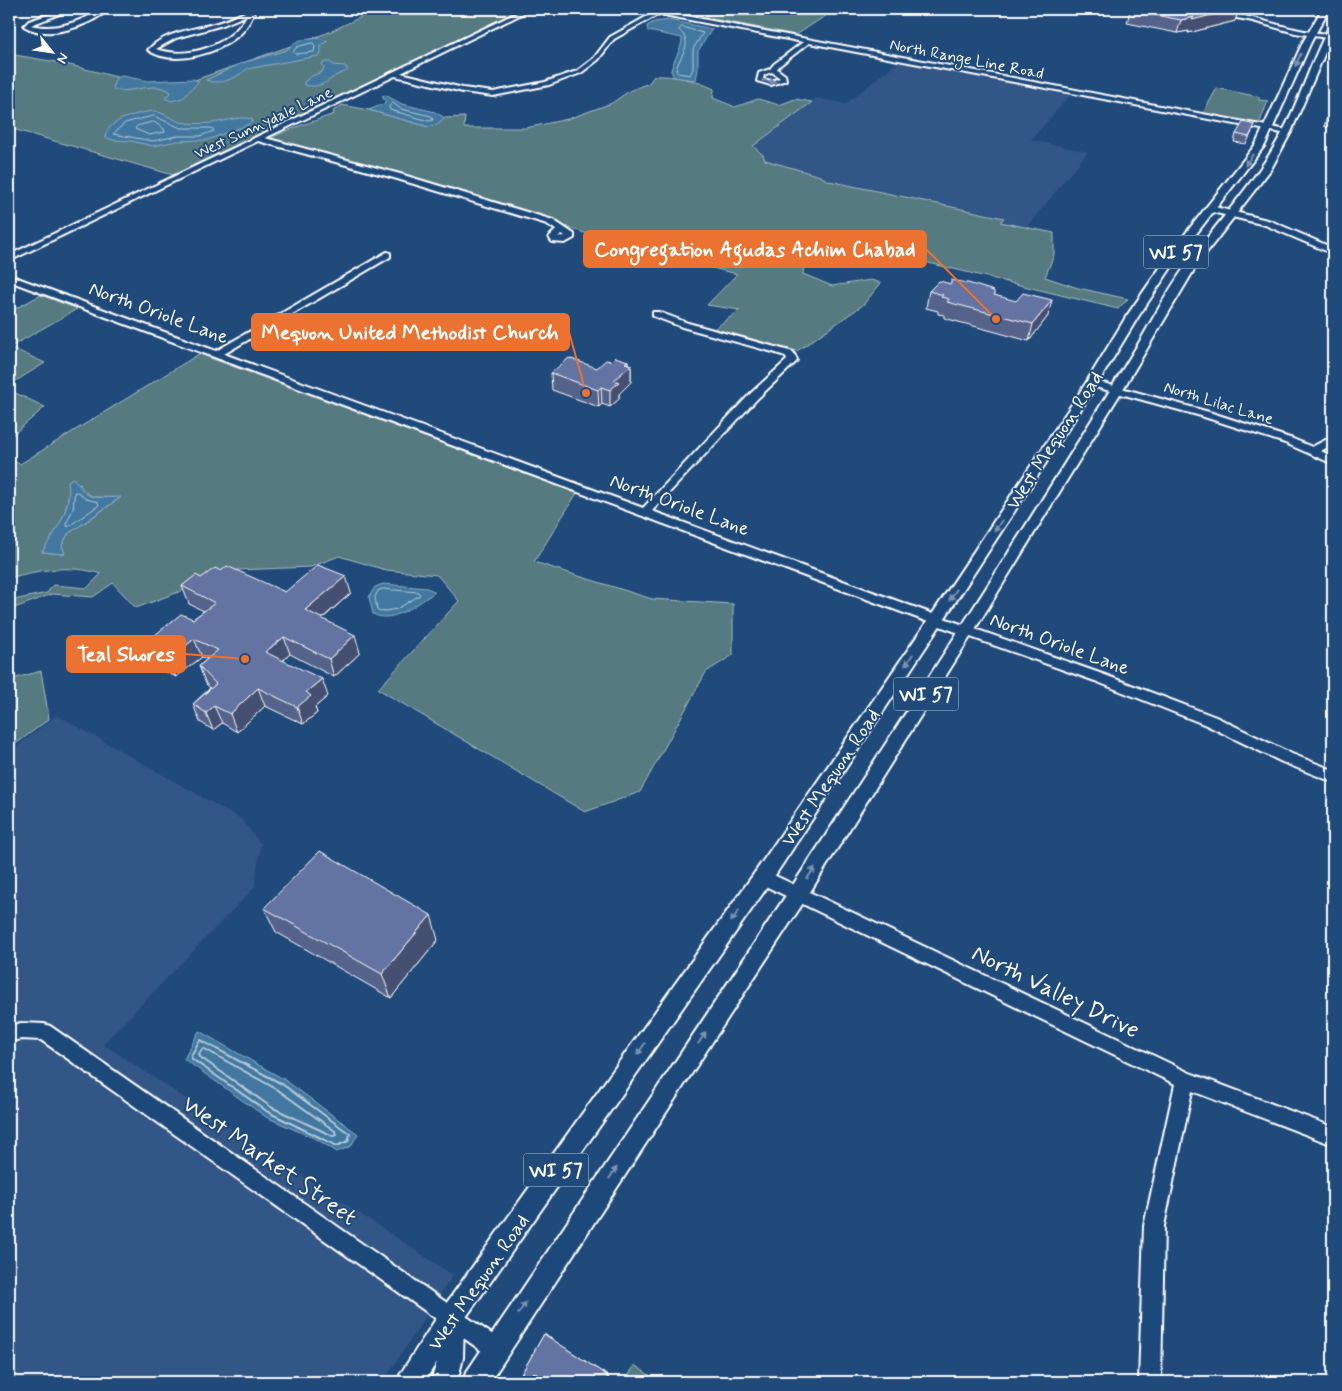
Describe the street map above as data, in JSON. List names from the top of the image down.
{
  "streets": {
    "main road": ["WI 57", "West Mequon Road"],
    "street": [
      "North Range Line Road",
      "West Sunnydale Lane",
      "North Oriole Lane",
      "North Lilac Lane",
      "North Valley Drive",
      "West Market Street"
    ]
  },
  "crossings": [
    ["North Range Line Road", "West Mequon Road"],
    ["North Oriole Lane", "West Mequon Road"],
    ["North Lilac Lane", "West Mequon Road"],
    ["West Mequon Road", "North Valley Drive"],
    ["West Mequon Road", "West Market Street"]
  ],
  "places": ["Congregation Agudas Achim Chabad", "Mequon United Methodist Church", "Teal Shores"],
  "north": "bottom right"
}
